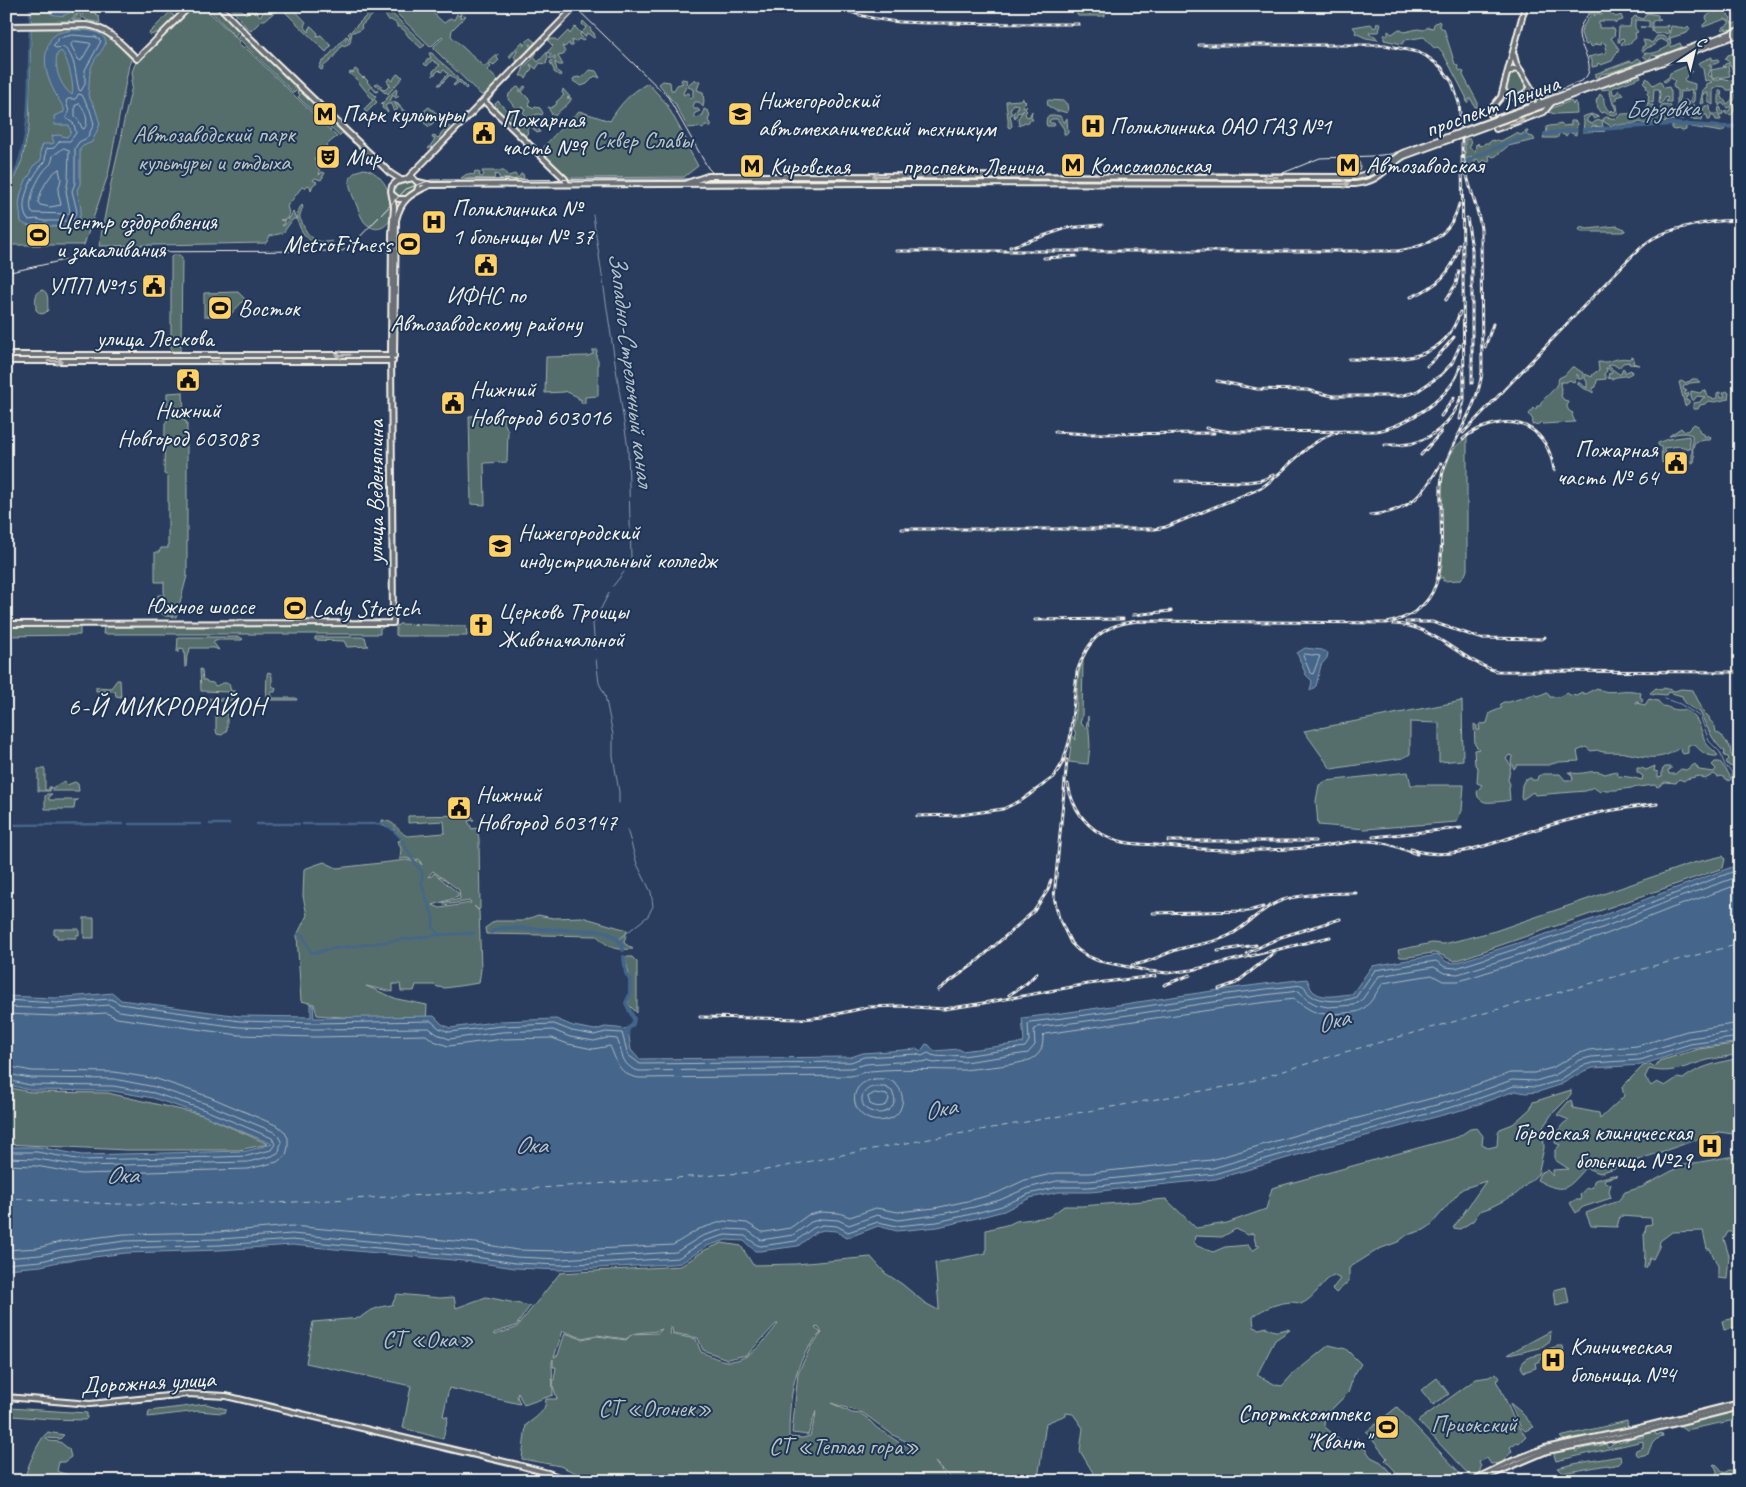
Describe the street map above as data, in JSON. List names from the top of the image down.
{
  "streets": {
    "main road": [
      "проспект Ленина",
      "улица Лескова",
      "улица Веденяпина",
      "Южное шоссе",
      "Дорожная улица"
    ]
  },
  "crossings": [
    ["проспект Ленина", "улица Веденяпина"],
    ["улица Лескова", "улица Веденяпина"],
    ["улица Веденяпина", "Южное шоссе"]
  ],
  "districts": ["6-Й МИКРОРАЙОН"],
  "water": ["Борзовка", "Западно-Стрелочный канал", "Ока"],
  "parks": [
    "Автозаводский парк культуры и отдыха",
    "Сквер Славы",
    "СТ «Ока»",
    "СТ «Огонек»",
    "Приокский",
    "СТ «Теплая гора»"
  ],
  "places": {
    "metro station": [
      "Парк культуры",
      "Комсомольская",
      "Автозаводская",
      "Кировская"
    ],
    "school or university": ["Нижегородский автомеханический техникум", "Нижегородский индустриальный колледж"],
    "hospital": [
      "Поликлиника ОАО ГАЗ №1",
      "Поликлиника № 1 больницы № 37",
      "Городская клиническая больница №29",
      "Клиническая больница №4"
    ],
    "public building": [
      "Пожарная часть №9",
      "ИФНС по Автозаводскому району",
      "УПП №15",
      "Нижний Новгород 603083",
      "Нижний Новгород 603016",
      "Пожарная часть № 64",
      "Нижний Новгород 603147"
    ],
    "theatre": ["Мир"],
    "sports": [
      "Центр оздоровления и закаливания",
      "MetroFitness",
      "Восток",
      "Lady Stretch",
      "Спортккомплекс \"Квант\""
    ],
    "church": ["Церковь Троицы Живоначальной"]
  },
  "north": "top right"
}
